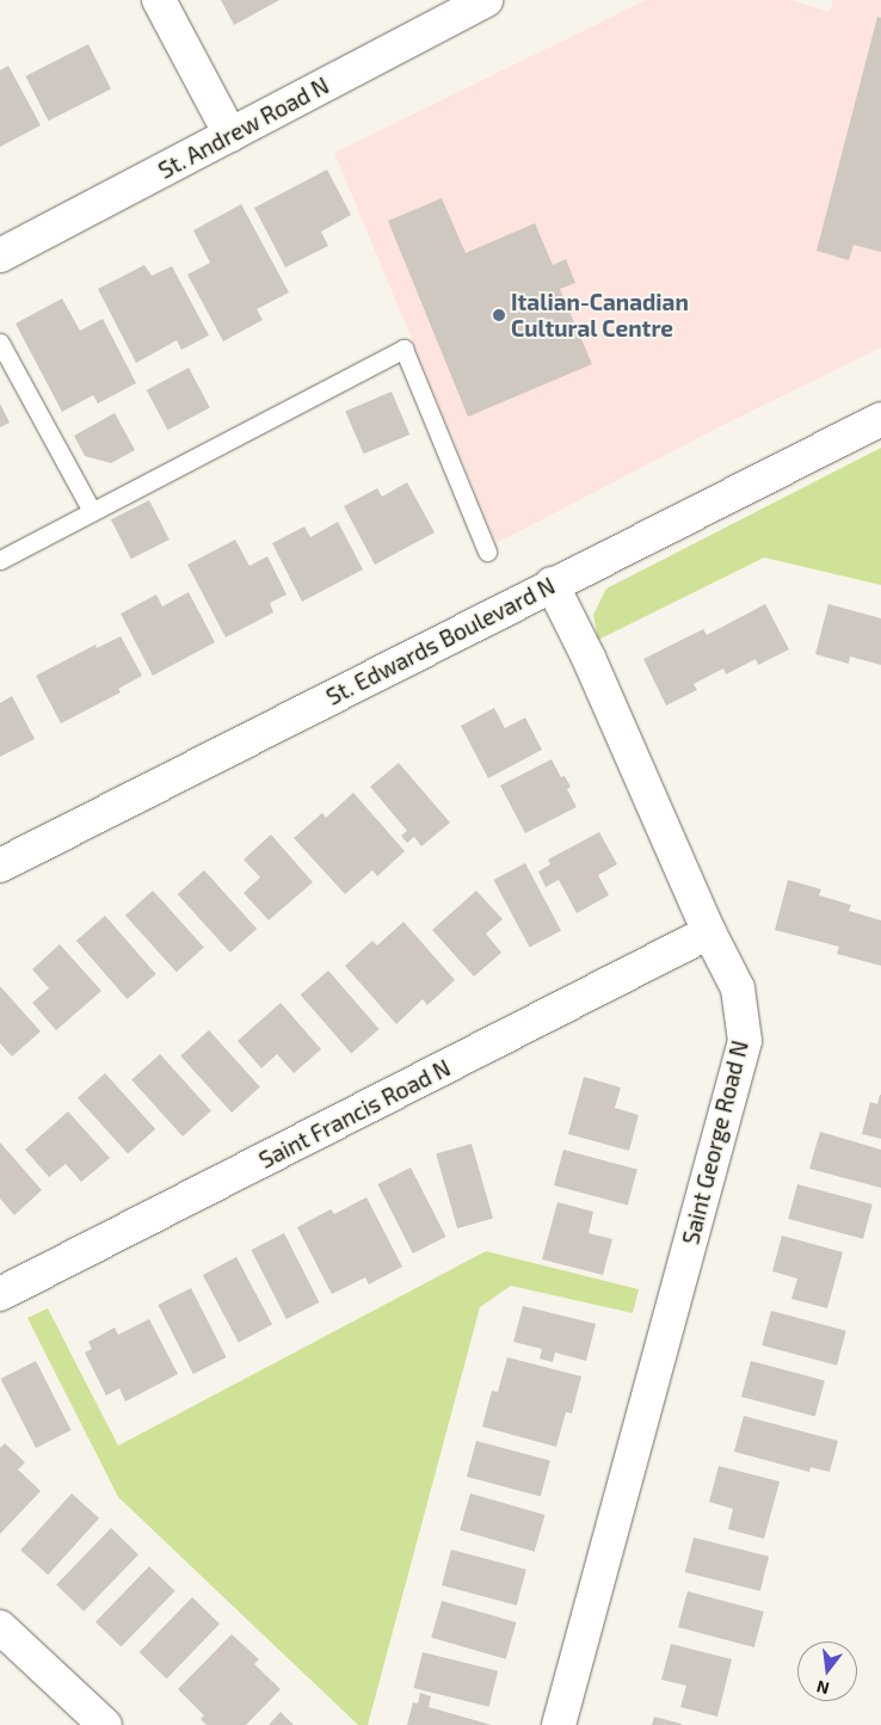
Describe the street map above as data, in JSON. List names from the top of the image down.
{
  "streets": {
    "street": [
      "St. Andrew Road N",
      "St. Edwards Boulevard N",
      "Saint Francis Road N",
      "Saint George Road N"
    ]
  },
  "crossings": [
    ["St. Edwards Boulevard N", "Saint George Road N"],
    ["Saint Francis Road N", "Saint George Road N"]
  ],
  "places": ["Italian-Canadian Cultural Centre"],
  "north": "bottom"
}
